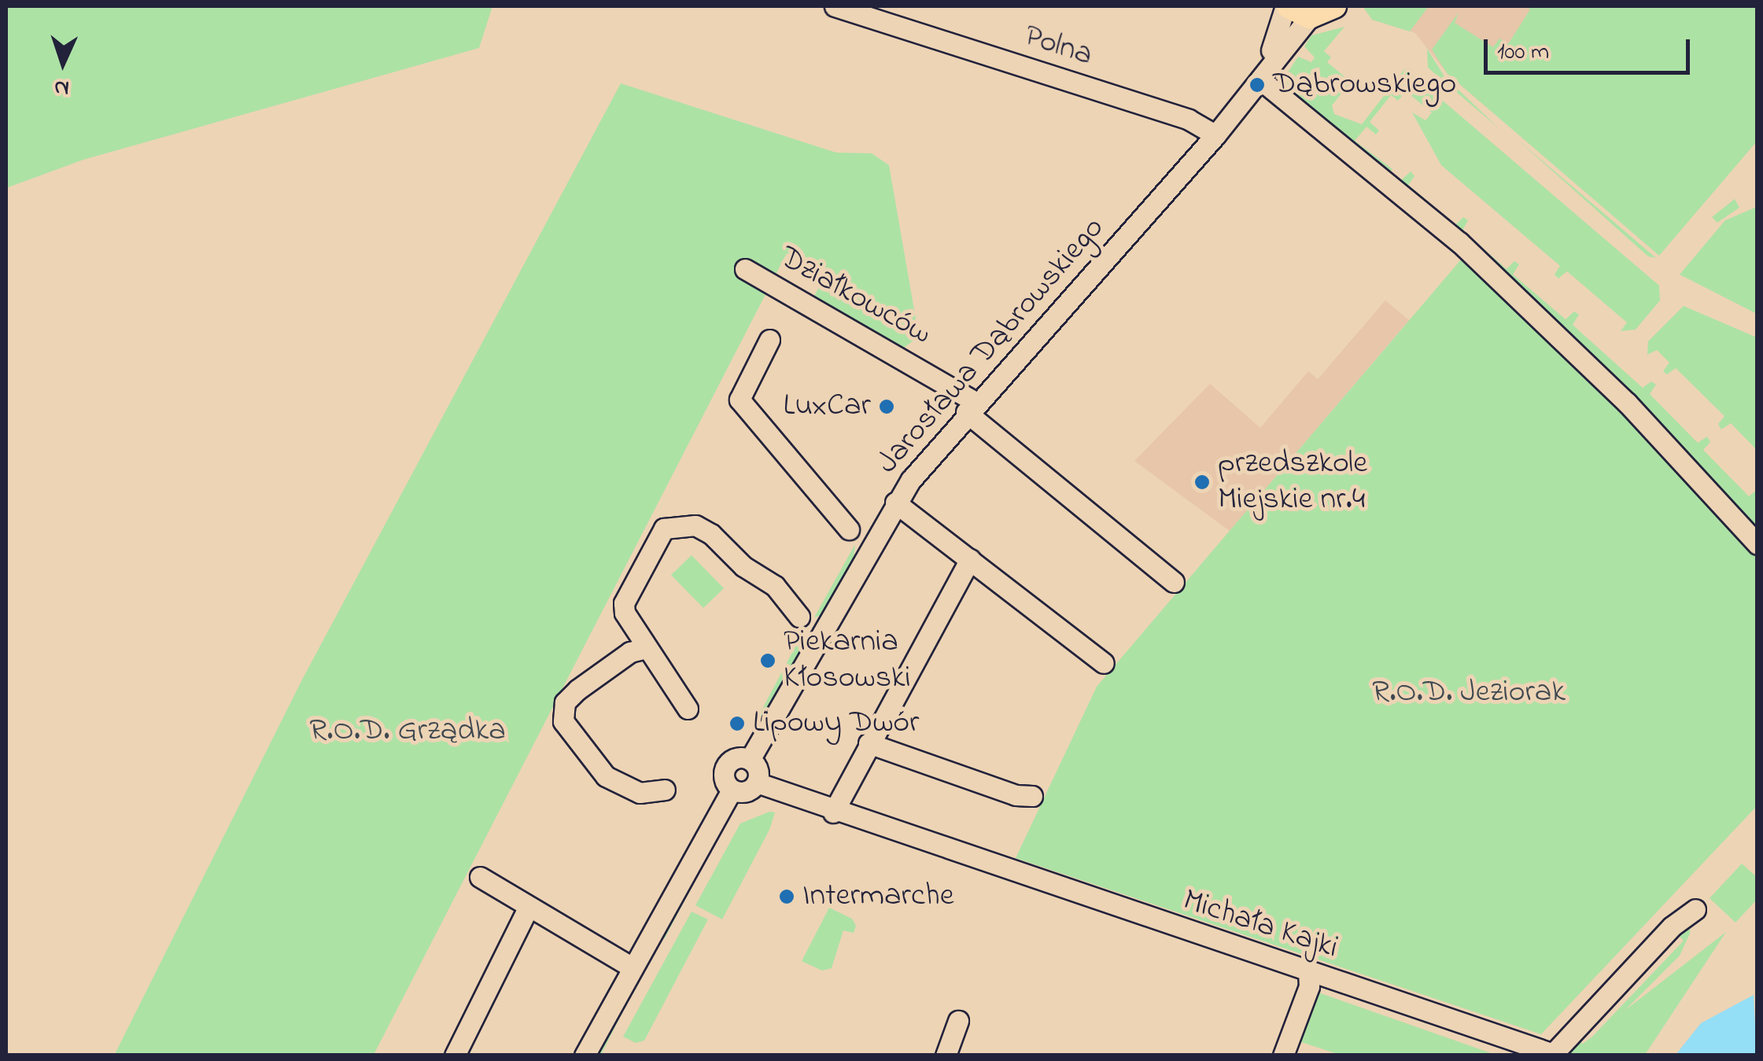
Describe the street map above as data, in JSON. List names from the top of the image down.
{
  "streets": {
    "street": [
      "Polna",
      "Działkowców",
      "Jarosława Dąbrowskiego",
      "Michała Kajki"
    ]
  },
  "crossings": [
    ["Polna", "Jarosława Dąbrowskiego"],
    ["Działkowców", "Jarosława Dąbrowskiego"],
    ["Jarosława Dąbrowskiego", "Michała Kajki"]
  ],
  "parks": ["R.O.D. Jeziorak", "R.O.D. Grządka"],
  "places": [
    "Dąbrowskiego",
    "LuxCar",
    "przedszkole Miejskie nr.4",
    "Piekarnia Kłosowski",
    "Lipowy Dwór",
    "Intermarche"
  ],
  "scale_bar": "100 m",
  "north": "bottom"
}
